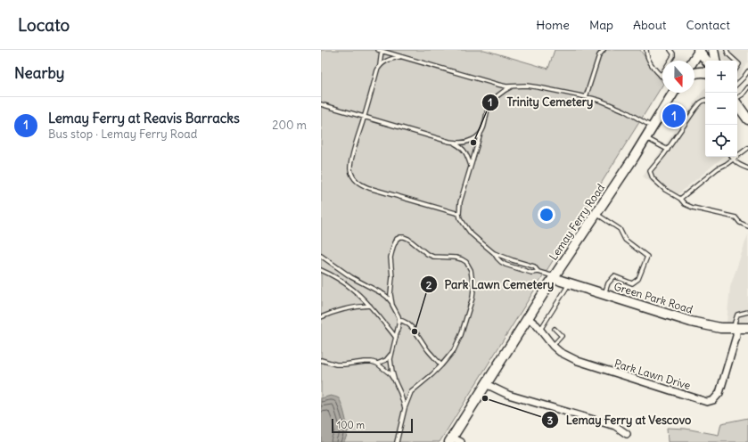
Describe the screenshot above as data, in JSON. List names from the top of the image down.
{
  "streets": {
    "main road": ["Lemay Ferry Road", "Green Park Road"],
    "street": ["Park Lawn Drive"]
  },
  "crossings": [
    ["Lemay Ferry Road", "Green Park Road"],
    ["Lemay Ferry Road", "Park Lawn Drive"],
    ["Green Park Road", "Park Lawn Drive"]
  ],
  "places": ["Trinity Cemetery", "Park Lawn Cemetery", "Lemay Ferry at Vescovo"],
  "scale_bar": "100 m",
  "north": "bottom",
  "page": {
    "header": "Locato",
    "nav": [
      "Home",
      "Map",
      "About",
      "Contact"
    ],
    "heading": "Nearby",
    "map_buttons": ["+", "−"],
    "list": [
      {
        "mark": "1",
        "name": "Lemay Ferry at Reavis Barracks",
        "note": "Bus stop · Lemay Ferry Road",
        "value": "200 m"
      }
    ],
    "pins": "1",
    "scale": "100 m"
  }
}
